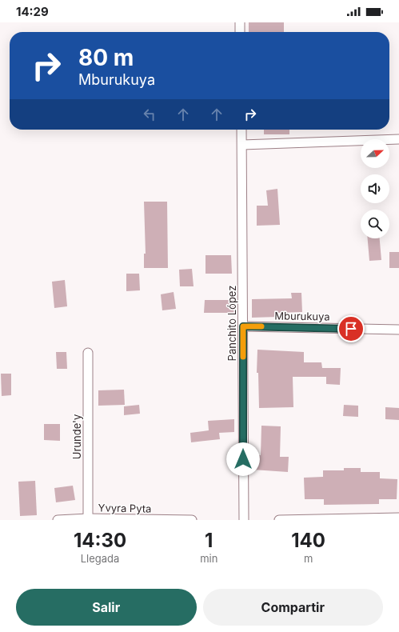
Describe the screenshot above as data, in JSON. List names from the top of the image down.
{
  "streets": {
    "street": [
      "Mburukuya",
      "Panchito López",
      "Urunde'y",
      "Yvyra Pyta"
    ]
  },
  "crossings": [
    ["Mburukuya", "Panchito López"],
    ["Urunde'y", "Yvyra Pyta"]
  ],
  "north": "right",
  "page": {
    "status": "14:29",
    "turn": ["80 m", "Mburukuya"],
    "eta": [
      "14:30",
      "Llegada",
      "1",
      "min",
      "140",
      "m"
    ],
    "buttons": ["Salir", "Compartir"]
  }
}
